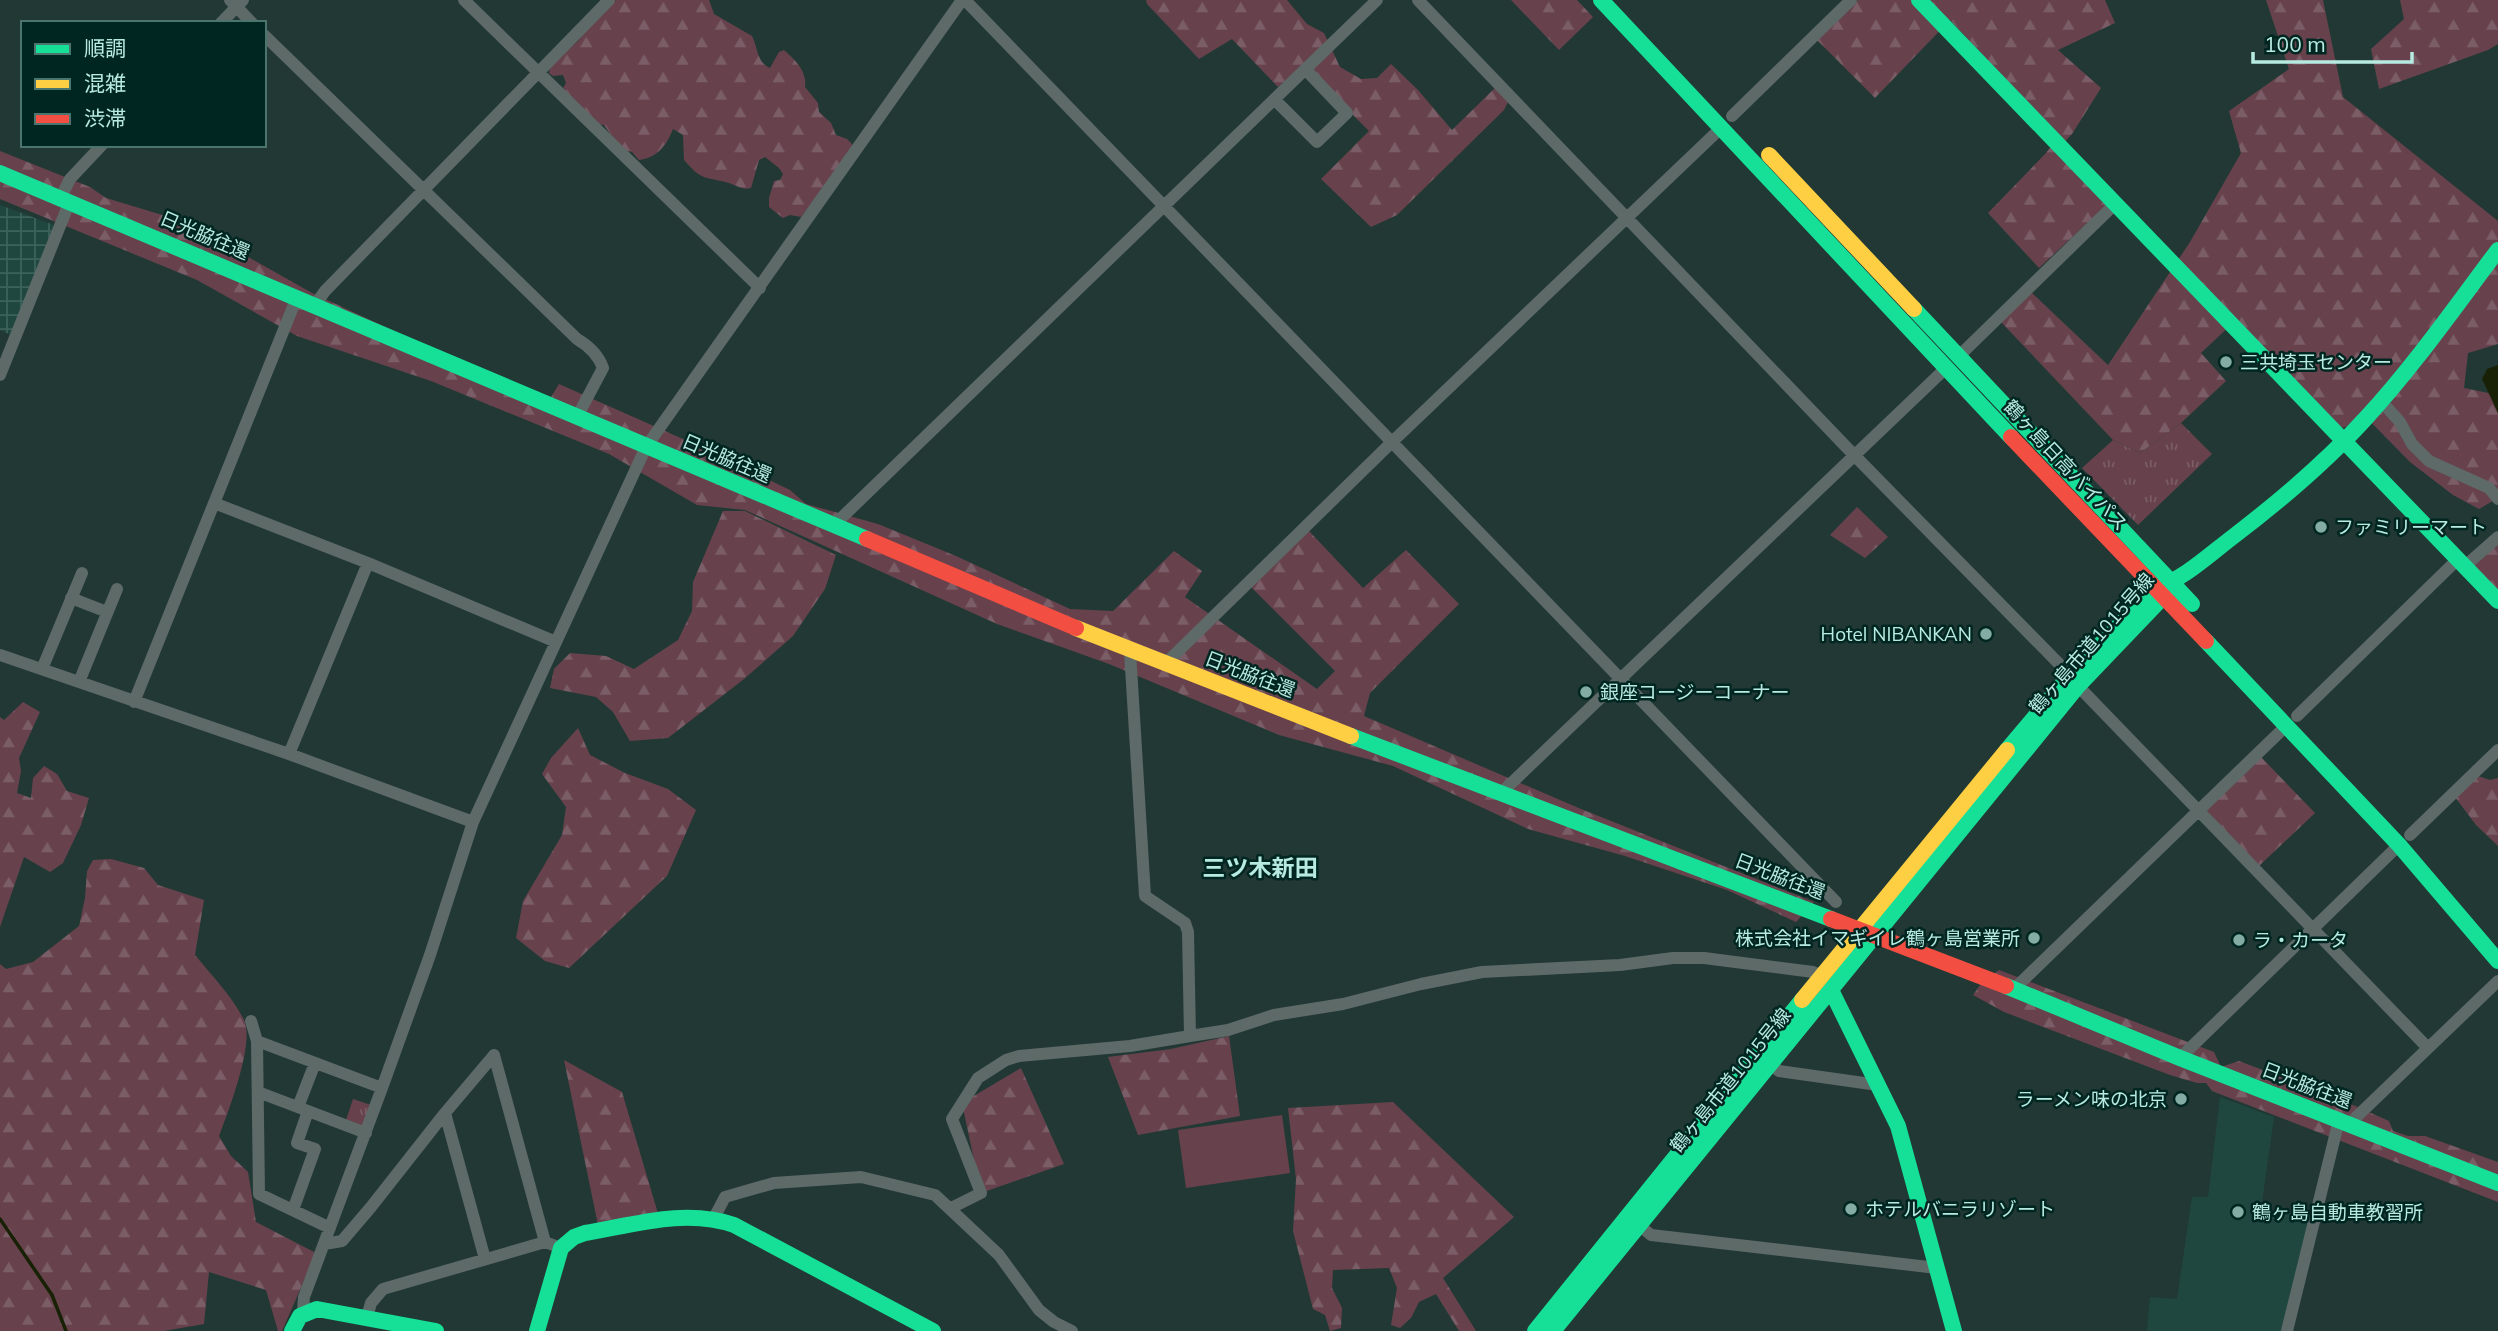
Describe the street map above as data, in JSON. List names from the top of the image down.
{
  "streets": {
    "main road": ["日光脇往還", "鶴ヶ島日高バイパス", "鶴ヶ島市道1015号線"]
  },
  "crossings": [
    ["日光脇往還", "鶴ヶ島市道1015号線"],
    ["鶴ヶ島日高バイパス", "鶴ヶ島市道1015号線"]
  ],
  "districts": ["三ツ木新田"],
  "places": [
    "三共埼玉センター",
    "ファミリーマート",
    "Hotel NIBANKAN",
    "銀座コージーコーナー",
    "株式会社イマギイレ鶴ヶ島営業所",
    "ラ・カータ",
    "ラーメン味の北京",
    "ホテルバニラリゾート",
    "鶴ヶ島自動車教習所"
  ],
  "legend": ["順調", "混雑", "渋滞"],
  "scale_bar": "100 m"
}
